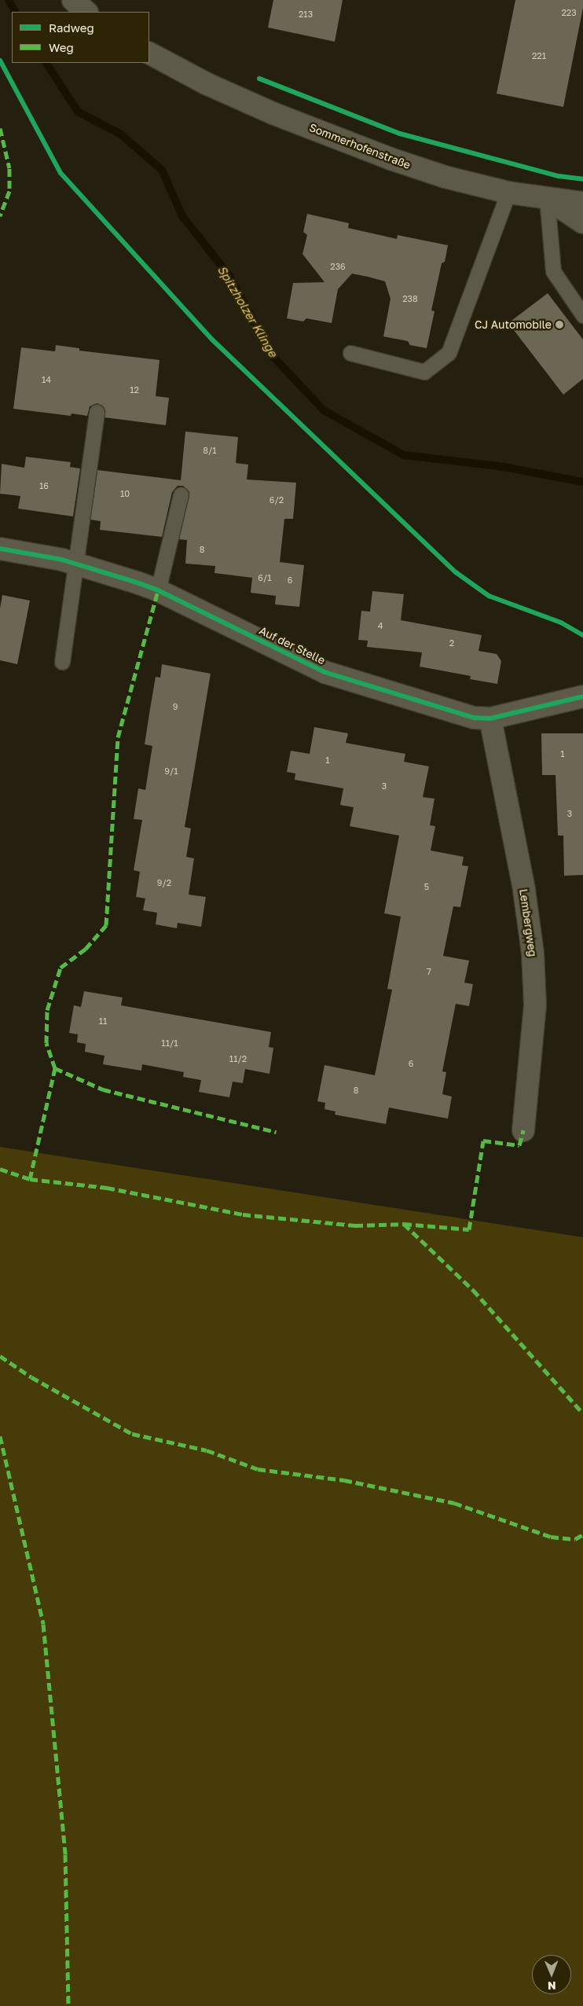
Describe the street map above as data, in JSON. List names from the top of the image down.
{
  "streets": {
    "street": ["Sommerhofenstraße", "Auf der Stelle", "Lembergweg"]
  },
  "crossings": [
    ["Auf der Stelle", "Lembergweg"]
  ],
  "water": ["Spitzholzer Klinge"],
  "places": ["CJ Automobile"],
  "house_numbers": [
    "223",
    "213",
    "221",
    "236",
    "238",
    "14",
    "12",
    "8/1",
    "16",
    "10",
    "6/2",
    "8",
    "6/1",
    "6",
    "4",
    "2",
    "9",
    "1",
    "1",
    "9/1",
    "3",
    "3",
    "9/2",
    "5",
    "7",
    "11",
    "11/1",
    "11/2",
    "6",
    "8"
  ],
  "legend": ["Radweg", "Weg"],
  "north": "bottom"
}
